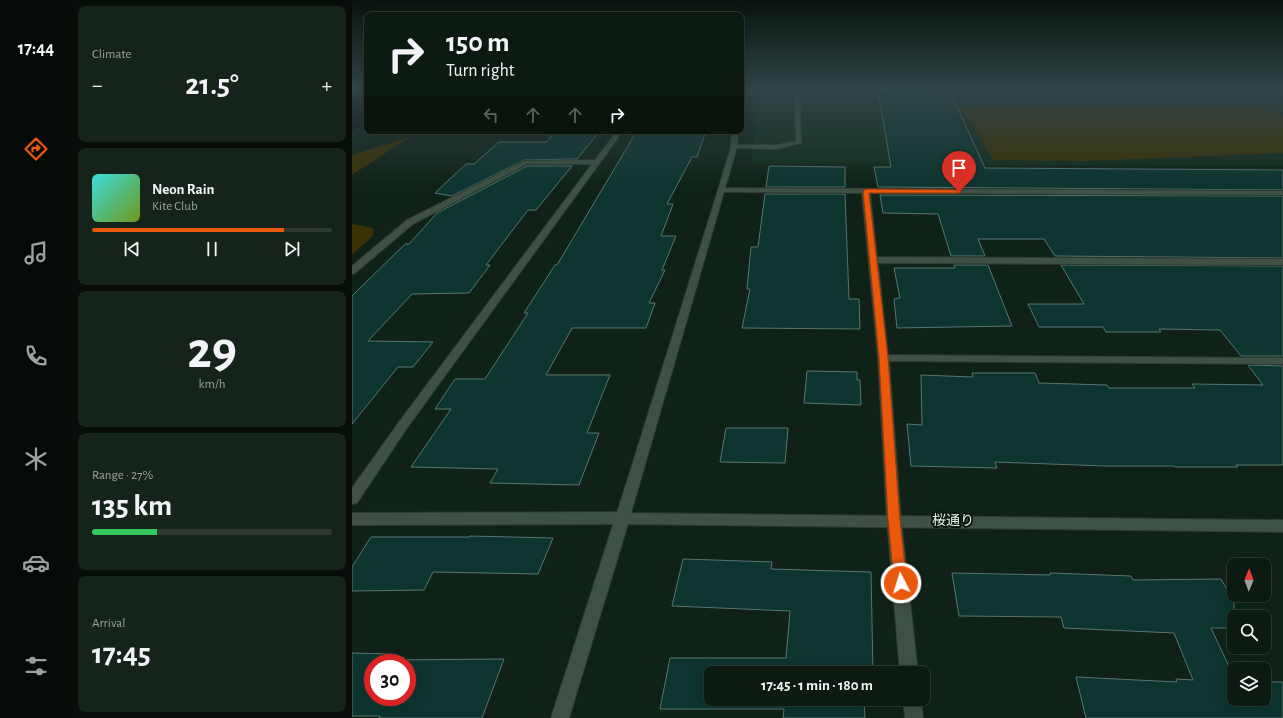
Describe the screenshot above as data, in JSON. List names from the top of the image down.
{
  "streets": {
    "street": ["桜通り"]
  },
  "north": "top",
  "page": {
    "tabs": "17:44",
    "tile": [
      "Climate",
      ["29", "km/h"],
      ["Range · 27%", "135 km"],
      ["Arrival", "17:45"]
    ],
    "turn": ["150 m", "Turn right"],
    "heat": ["−", "21.5°", "+"],
    "song": ["Neon Rain", "Kite Club"],
    "limit": "30",
    "trip": "17:45 · 1 min · 180 m"
  }
}
